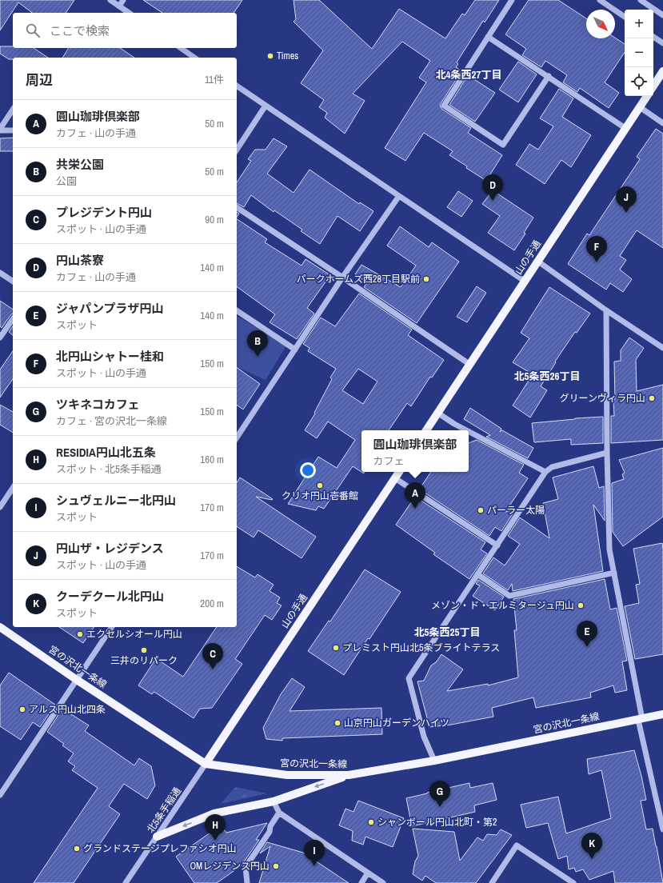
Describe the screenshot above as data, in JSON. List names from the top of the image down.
{
  "streets": {
    "main road": ["山の手通", "宮の沢北一条線"],
    "street": ["北5条手稲通"]
  },
  "crossings": [
    ["山の手通", "宮の沢北一条線"],
    ["山の手通", "北5条手稲通"],
    ["宮の沢北一条線", "北5条手稲通"]
  ],
  "districts": ["北4条西27丁目", "北5条西26丁目", "北5条西25丁目"],
  "places": [
    "Times",
    "パークホームズ西28丁目駅前",
    "グリーンヴィラ円山",
    "クリオ円山壱番館",
    "パーラー太陽",
    "メゾン・ド・エルミタージュ円山",
    "エクセルシオール円山",
    "プレミスト円山北5条ブライトテラス",
    "三井のリパーク",
    "アルス円山北四条",
    "山京円山ガーデンハイツ",
    "シャンボール円山北町・第2",
    "グランドステージプレファシオ円山",
    "OMレジデンス円山"
  ],
  "north": "bottom right",
  "page": {
    "map_buttons": ["+", "−"],
    "search": "ここで検索",
    "heading": ["周辺", "11件"],
    "list": [
      {
        "mark": "A",
        "name": "圓山珈琲倶楽部",
        "note": "カフェ · 山の手通",
        "value": "50 m"
      },
      {
        "mark": "B",
        "name": "共栄公園",
        "note": "公園",
        "value": "50 m"
      },
      {
        "mark": "C",
        "name": "プレジデント円山",
        "note": "スポット · 山の手通",
        "value": "90 m"
      },
      {
        "mark": "D",
        "name": "円山茶寮",
        "note": "カフェ · 山の手通",
        "value": "140 m"
      },
      {
        "mark": "E",
        "name": "ジャパンプラザ円山",
        "note": "スポット",
        "value": "140 m"
      },
      {
        "mark": "F",
        "name": "北円山シャトー桂和",
        "note": "スポット · 山の手通",
        "value": "150 m"
      },
      {
        "mark": "G",
        "name": "ツキネコカフェ",
        "note": "カフェ · 宮の沢北一条線",
        "value": "150 m"
      },
      {
        "mark": "H",
        "name": "RESIDIA円山北五条",
        "note": "スポット · 北5条手稲通",
        "value": "160 m"
      },
      {
        "mark": "I",
        "name": "シュヴェルニー北円山",
        "note": "スポット",
        "value": "170 m"
      },
      {
        "mark": "J",
        "name": "円山ザ・レジデンス",
        "note": "スポット · 山の手通",
        "value": "170 m"
      },
      {
        "mark": "K",
        "name": "クーデクール北円山",
        "note": "スポット",
        "value": "200 m"
      }
    ],
    "pins": [
      "D",
      "J",
      "F",
      "B",
      "A",
      "E",
      "C",
      "G",
      "H",
      "K",
      "I"
    ],
    "popup": ["圓山珈琲倶楽部", "カフェ"]
  }
}
